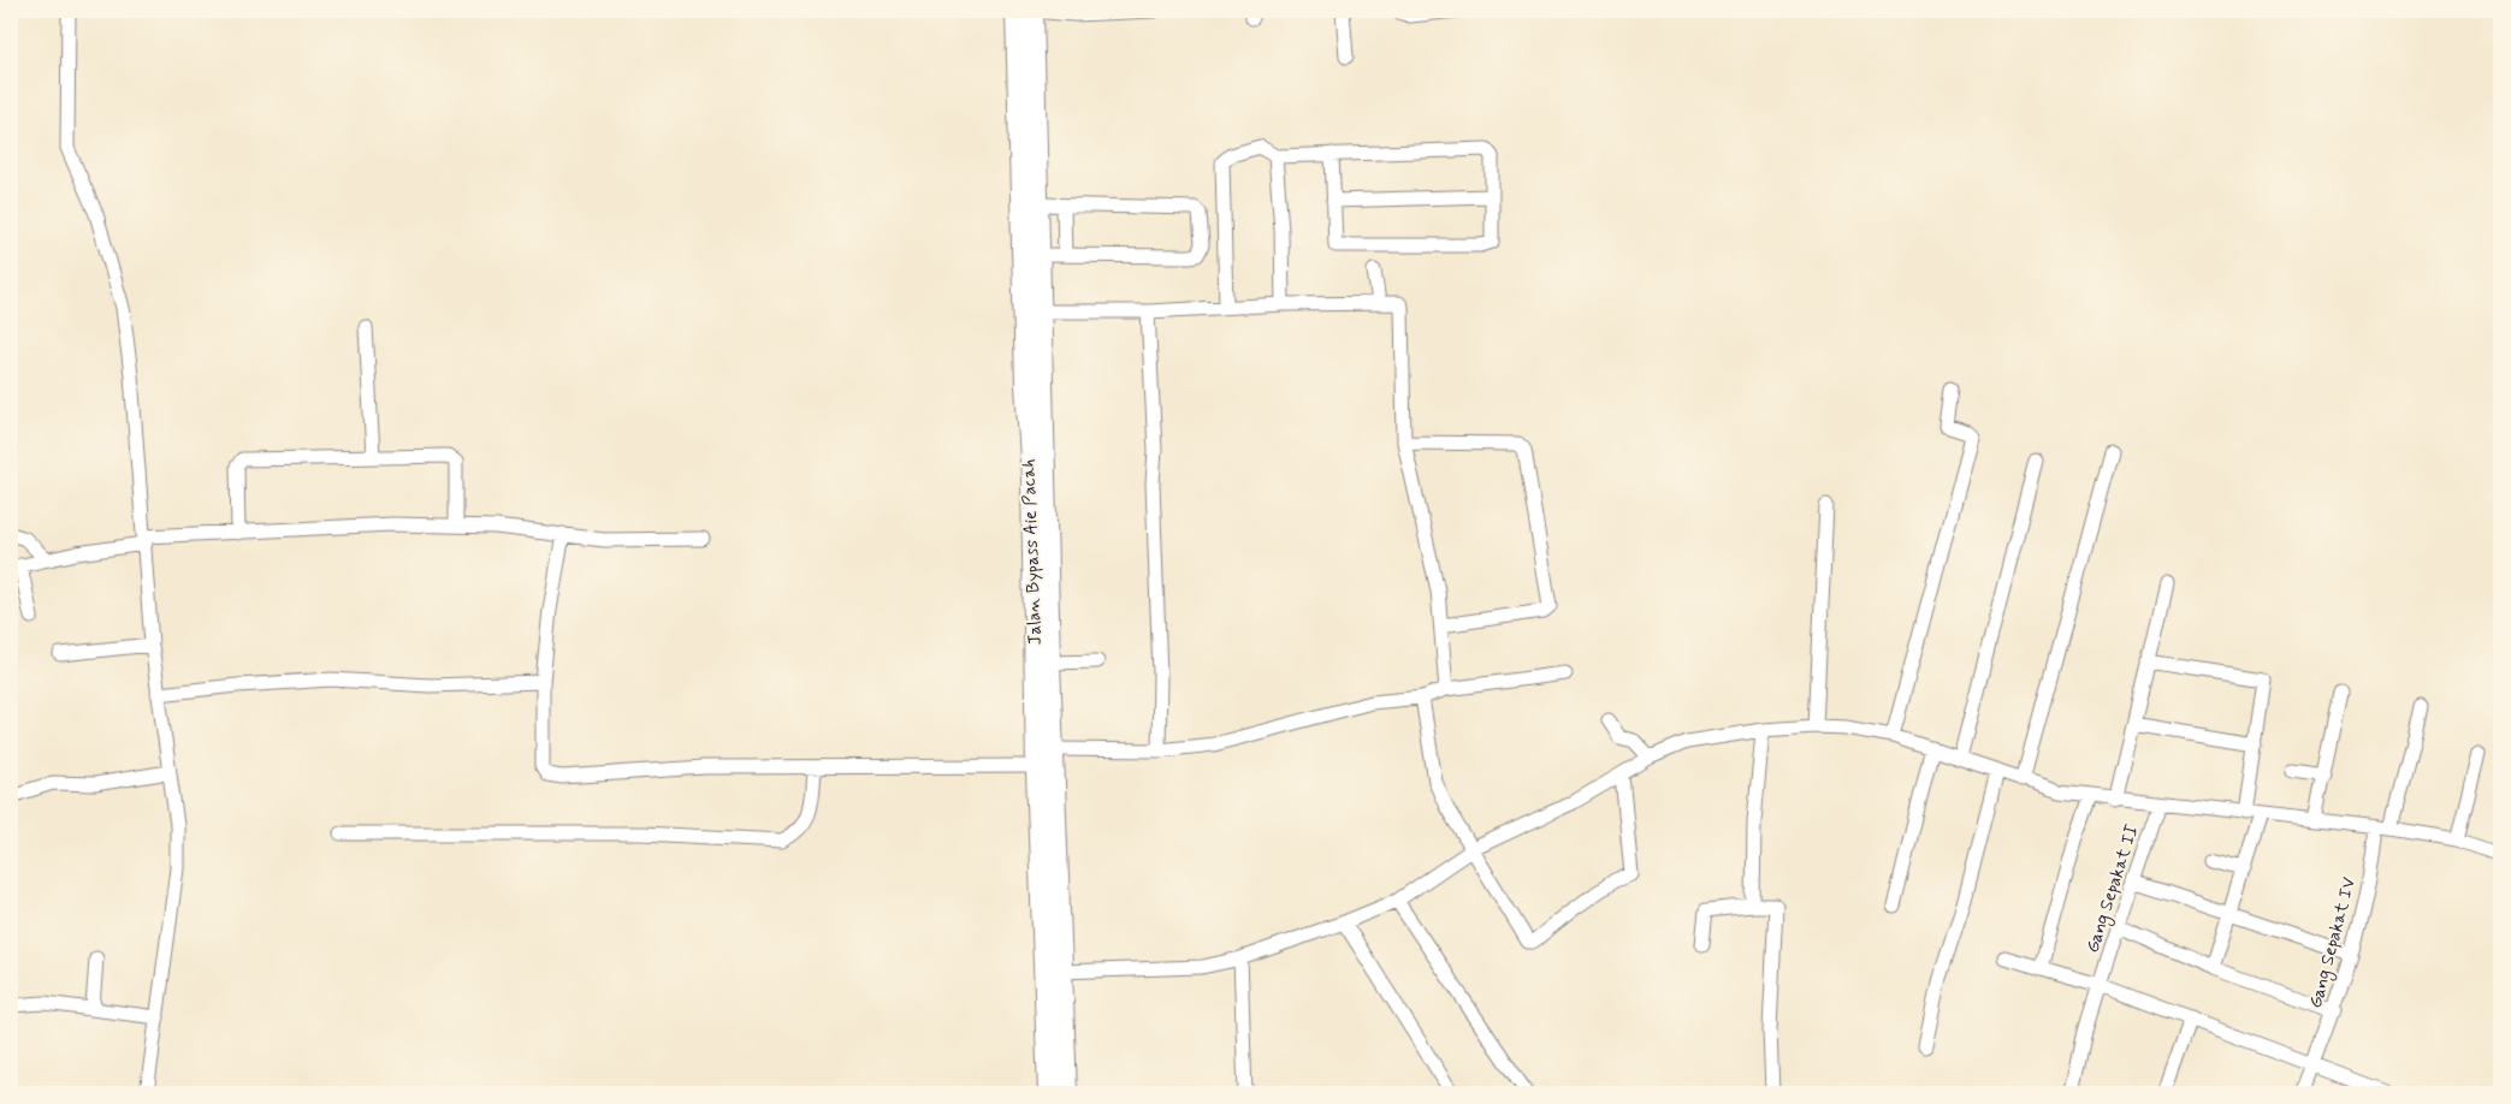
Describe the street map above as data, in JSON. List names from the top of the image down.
{
  "streets": {
    "highway": ["Jalan Bypass Aie Pacah"],
    "street": ["Gang Sepakat II", "Gang Sepakat IV"]
  }
}
